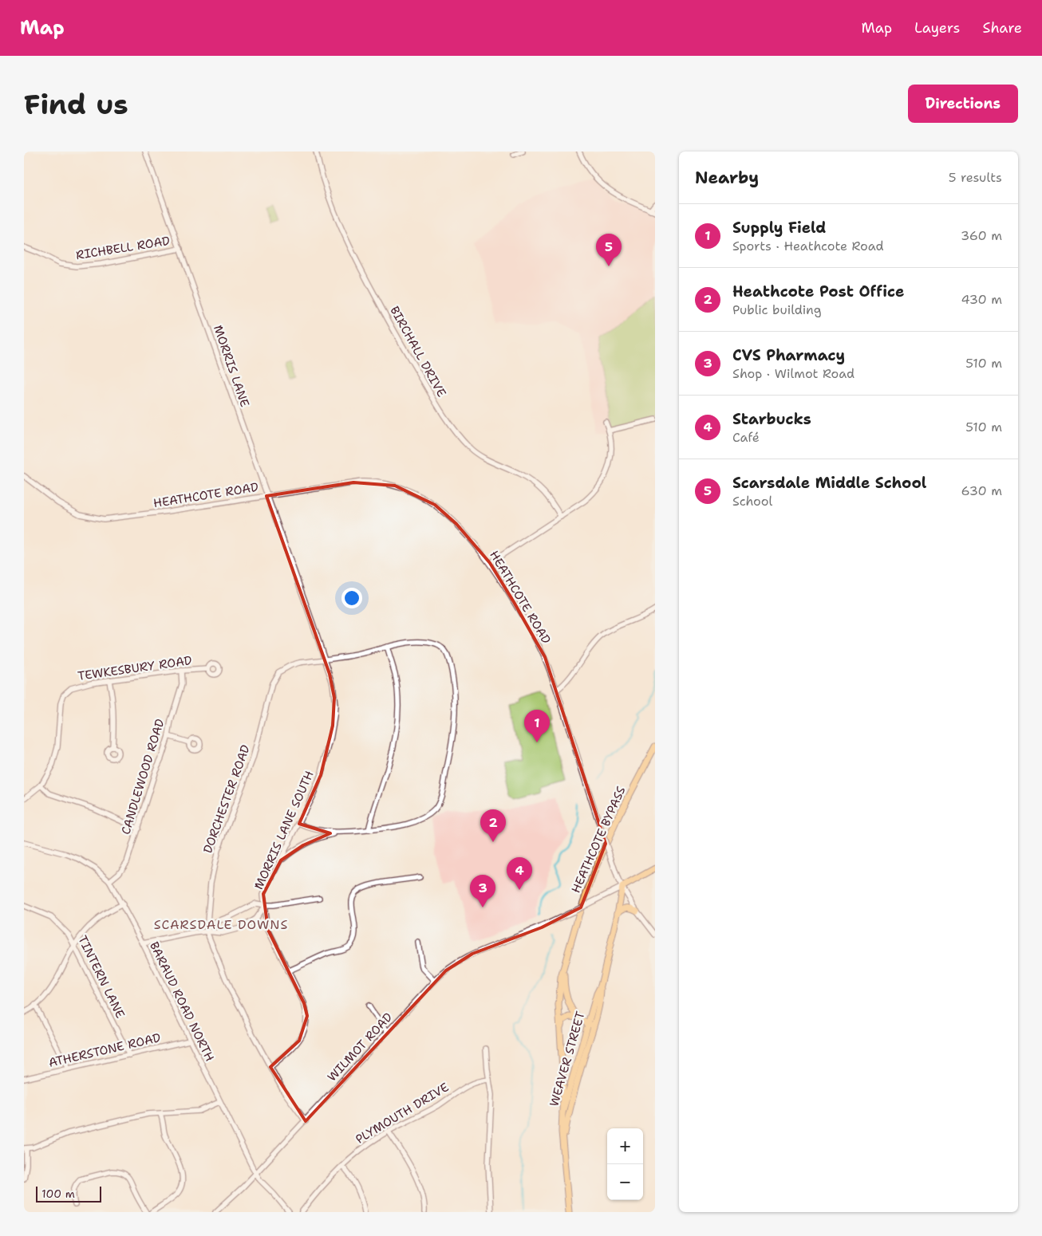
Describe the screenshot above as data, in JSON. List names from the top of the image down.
{
  "streets": {
    "main road": ["HEATHCOTE BYPASS", "WEAVER STREET"],
    "street": [
      "RICHBELL ROAD",
      "BIRCHALL DRIVE",
      "MORRIS LANE",
      "HEATHCOTE ROAD",
      "TEWKESBURY ROAD",
      "CANDLEWOOD ROAD",
      "DORCHESTER ROAD",
      "MORRIS LANE SOUTH",
      "TINTERN LANE",
      "BARAUD ROAD NORTH",
      "WILMOT ROAD",
      "ATHERSTONE ROAD",
      "PLYMOUTH DRIVE"
    ]
  },
  "crossings": [
    ["RICHBELL ROAD", "MORRIS LANE"],
    ["MORRIS LANE", "HEATHCOTE ROAD"],
    ["MORRIS LANE", "MORRIS LANE SOUTH"],
    ["HEATHCOTE ROAD", "WILMOT ROAD"],
    ["HEATHCOTE ROAD", "WEAVER STREET"],
    ["TEWKESBURY ROAD", "CANDLEWOOD ROAD"],
    ["CANDLEWOOD ROAD", "BARAUD ROAD NORTH"],
    ["DORCHESTER ROAD", "MORRIS LANE SOUTH"],
    ["DORCHESTER ROAD", "WILMOT ROAD"],
    ["HEATHCOTE BYPASS", "WEAVER STREET"],
    ["TINTERN LANE", "ATHERSTONE ROAD"],
    ["BARAUD ROAD NORTH", "WILMOT ROAD"],
    ["BARAUD ROAD NORTH", "ATHERSTONE ROAD"],
    ["WILMOT ROAD", "WEAVER STREET"]
  ],
  "districts": ["SCARSDALE DOWNS"],
  "scale_bar": "100 m",
  "page": {
    "header": "Map",
    "nav": ["Map", "Layers", "Share"],
    "buttons": "Directions",
    "title": "Find us",
    "heading": ["Nearby", "5 results"],
    "list": [
      {
        "mark": "1",
        "name": "Supply Field",
        "note": "Sports · Heathcote Road",
        "value": "360 m"
      },
      {
        "mark": "2",
        "name": "Heathcote Post Office",
        "note": "Public building",
        "value": "430 m"
      },
      {
        "mark": "3",
        "name": "CVS Pharmacy",
        "note": "Shop · Wilmot Road",
        "value": "510 m"
      },
      {
        "mark": "4",
        "name": "Starbucks",
        "note": "Café",
        "value": "510 m"
      },
      {
        "mark": "5",
        "name": "Scarsdale Middle School",
        "note": "School",
        "value": "630 m"
      }
    ],
    "pins": [
      "5",
      "1",
      "2",
      "4",
      "3"
    ],
    "map_buttons": ["+", "−"],
    "scale": "100 m"
  }
}
